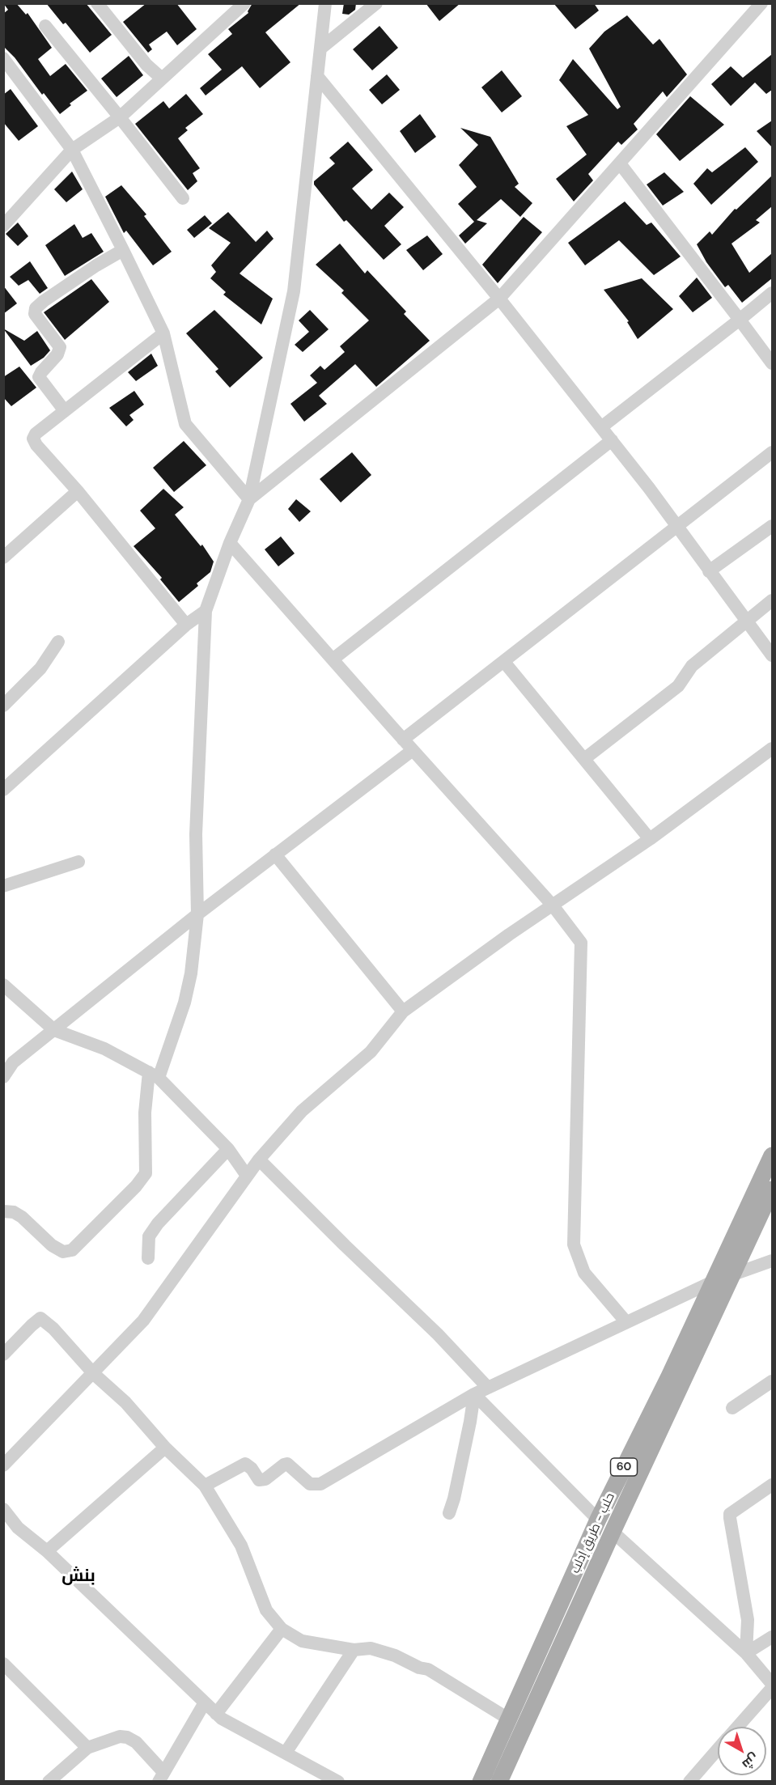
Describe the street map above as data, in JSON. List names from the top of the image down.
{
  "streets": {
    "main road": ["60", "حلب - طريق إدلب"]
  },
  "districts": ["بنش"],
  "north": "bottom right"
}
